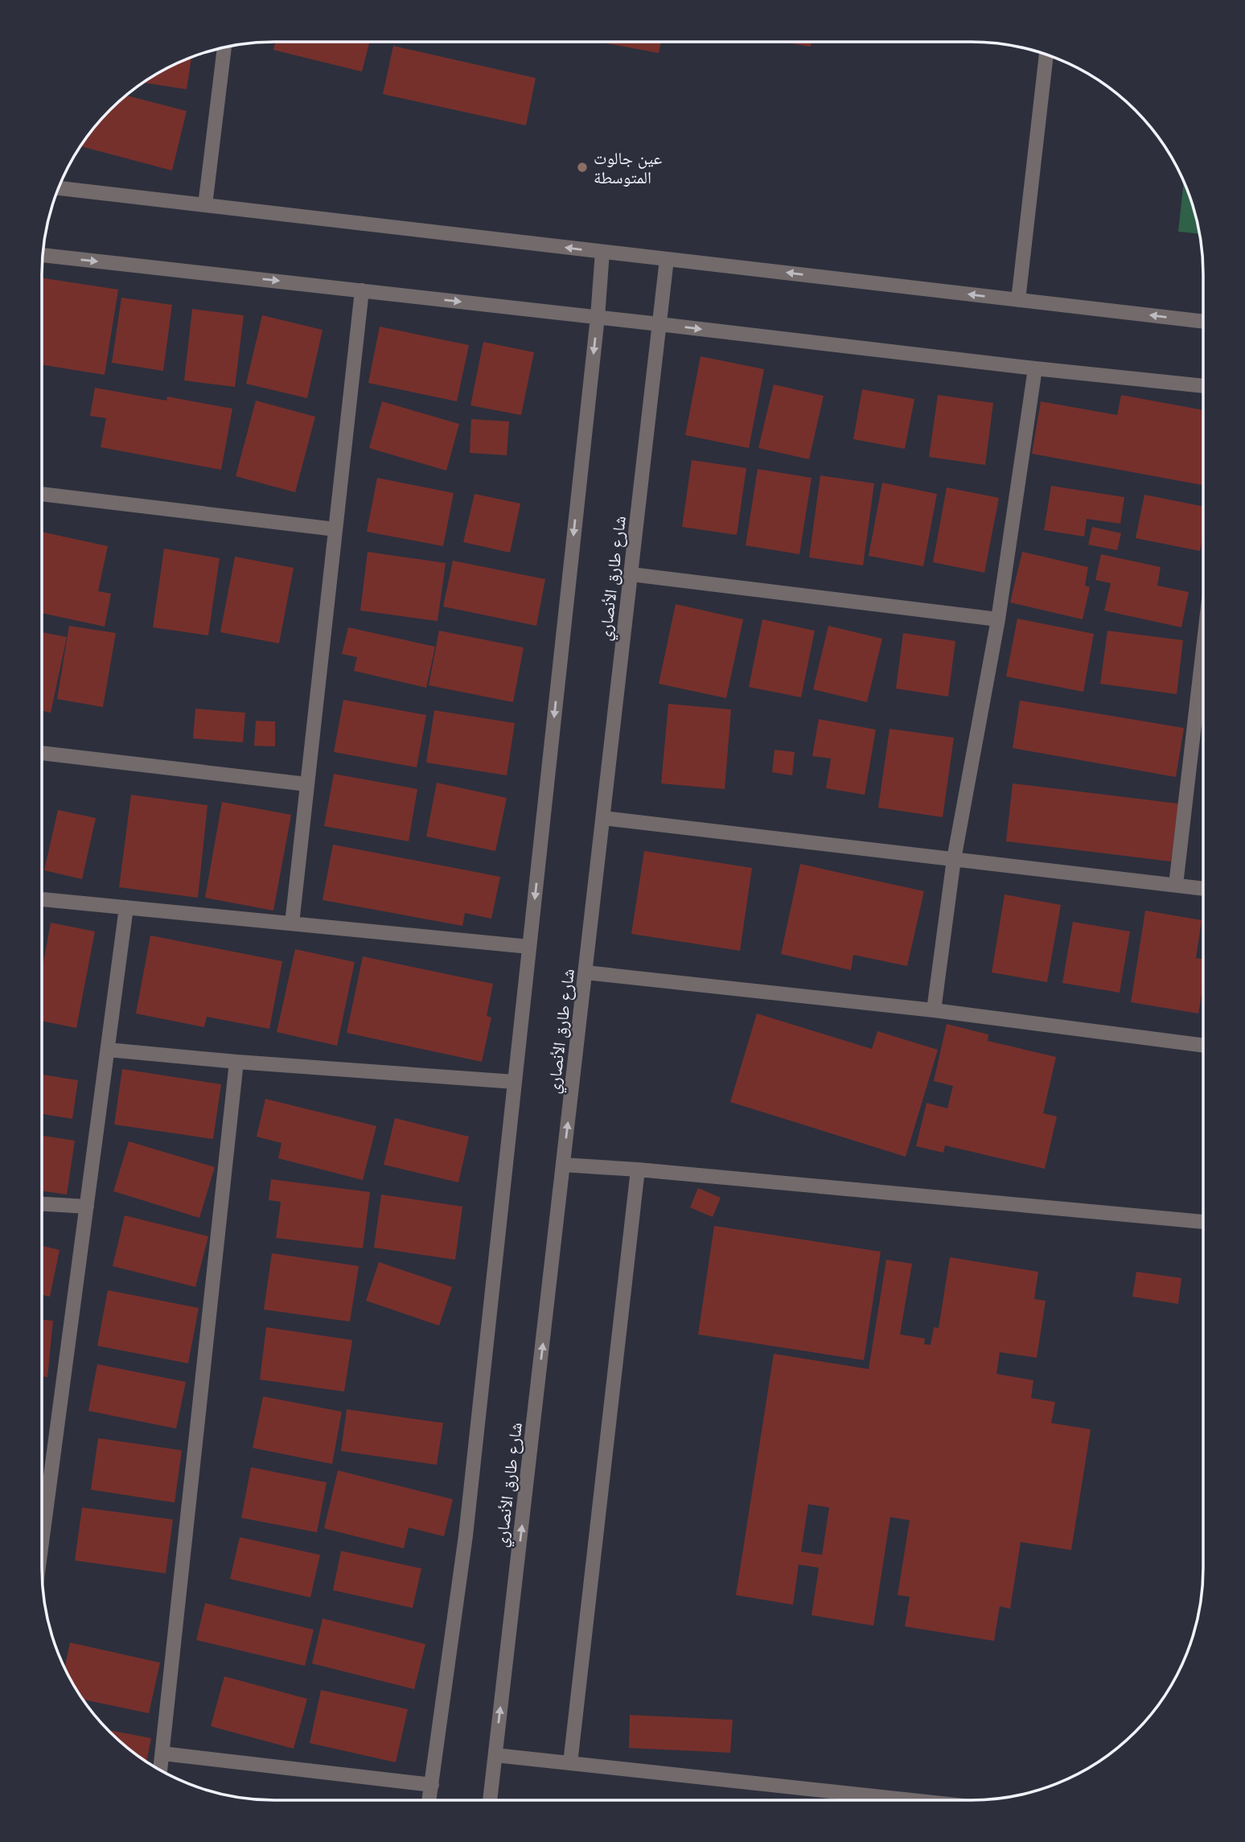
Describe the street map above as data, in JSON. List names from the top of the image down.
{
  "streets": {
    "street": ["شارع طارق الأنصاري"]
  },
  "places": ["عين جالوت المتوسطة"]
}
